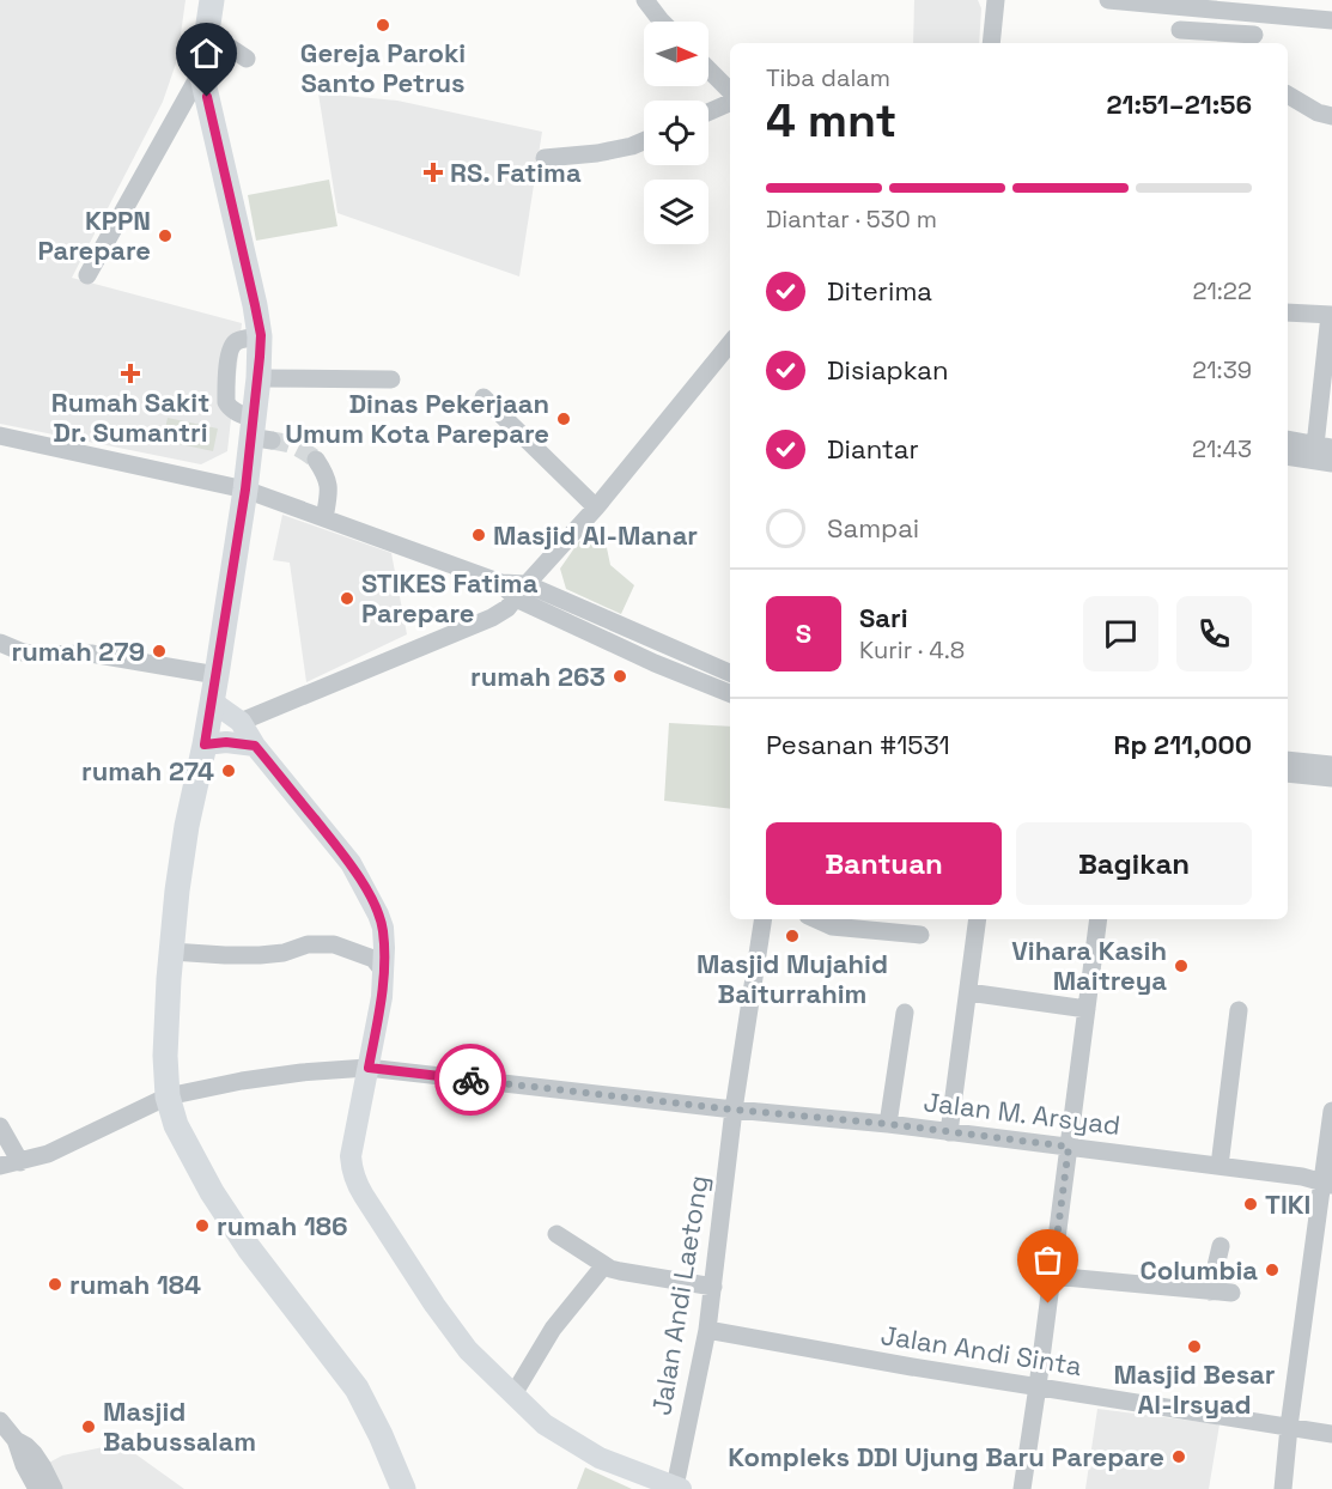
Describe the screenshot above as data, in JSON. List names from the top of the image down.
{
  "streets": {
    "street": ["Jalan M. Arsyad", "Jalan Andi Laetong", "Jalan Andi Sinta"]
  },
  "crossings": [
    ["Jalan M. Arsyad", "Jalan Andi Laetong"],
    ["Jalan Andi Laetong", "Jalan Andi Sinta"]
  ],
  "places": {
    "other": [
      "Gereja Paroki Santo Petrus",
      "KPPN Parepare",
      "Dinas Pekerjaan Umum Kota Parepare",
      "Masjid Al-Manar",
      "STIKES Fatima Parepare",
      "rumah 279",
      "rumah 263",
      "rumah 274",
      "Masjid Mujahid Baiturrahim",
      "Vihara Kasih Maitreya",
      "TIKI",
      "rumah 186",
      "Columbia",
      "rumah 184",
      "Masjid Besar Al-Irsyad",
      "Masjid Babussalam",
      "Kompleks DDI Ujung Baru Parepare"
    ],
    "health": ["RS. Fatima", "Rumah Sakit Dr. Sumantri"]
  },
  "north": "right",
  "page": {
    "heading": ["4 mnt", "Tiba dalam", "21:51–21:56"],
    "panel": [
      "Sari",
      "Kurir · 4.8",
      "Pesanan #1531",
      "Rp 211,000"
    ],
    "bar": "Diantar · 530 m",
    "list": [
      ["Diterima", "21:22"],
      ["Disiapkan", "21:39"],
      ["Diantar", "21:43"],
      "Sampai"
    ],
    "round": "S",
    "buttons": ["Bantuan", "Bagikan"]
  }
}
